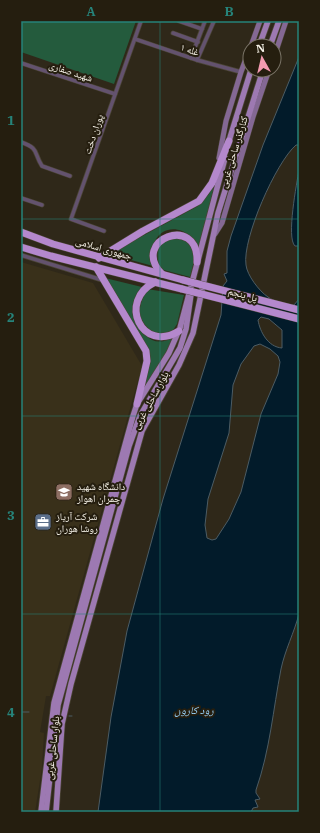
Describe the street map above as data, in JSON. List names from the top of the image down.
{
  "streets": {
    "highway": ["جمهوری اسلامی", "پل پنجم"],
    "main road": ["بلوار ساحلی غربی"],
    "street": [
      "غله ۱",
      "شهید صفاری",
      "پوران دخت",
      "کنارگذر ساحلی غربی"
    ]
  },
  "crossings": [
    ["غله ۱", "پوران دخت"],
    ["غله ۱", "کنارگذر ساحلی غربی"],
    ["شهید صفاری", "پوران دخت"],
    ["کنارگذر ساحلی غربی", "بلوار ساحلی غربی"],
    ["جمهوری اسلامی", "پل پنجم"]
  ],
  "water": ["رود کارون"],
  "places": {
    "school or university": ["دانشگاه شهید چمران اهواز"],
    "office": ["شرکت آریاز روشا هوران"]
  },
  "north": "top",
  "grid": {
    "columns": ["A", "B"],
    "rows": [
      "1",
      "2",
      "3",
      "4"
    ]
  }
}
